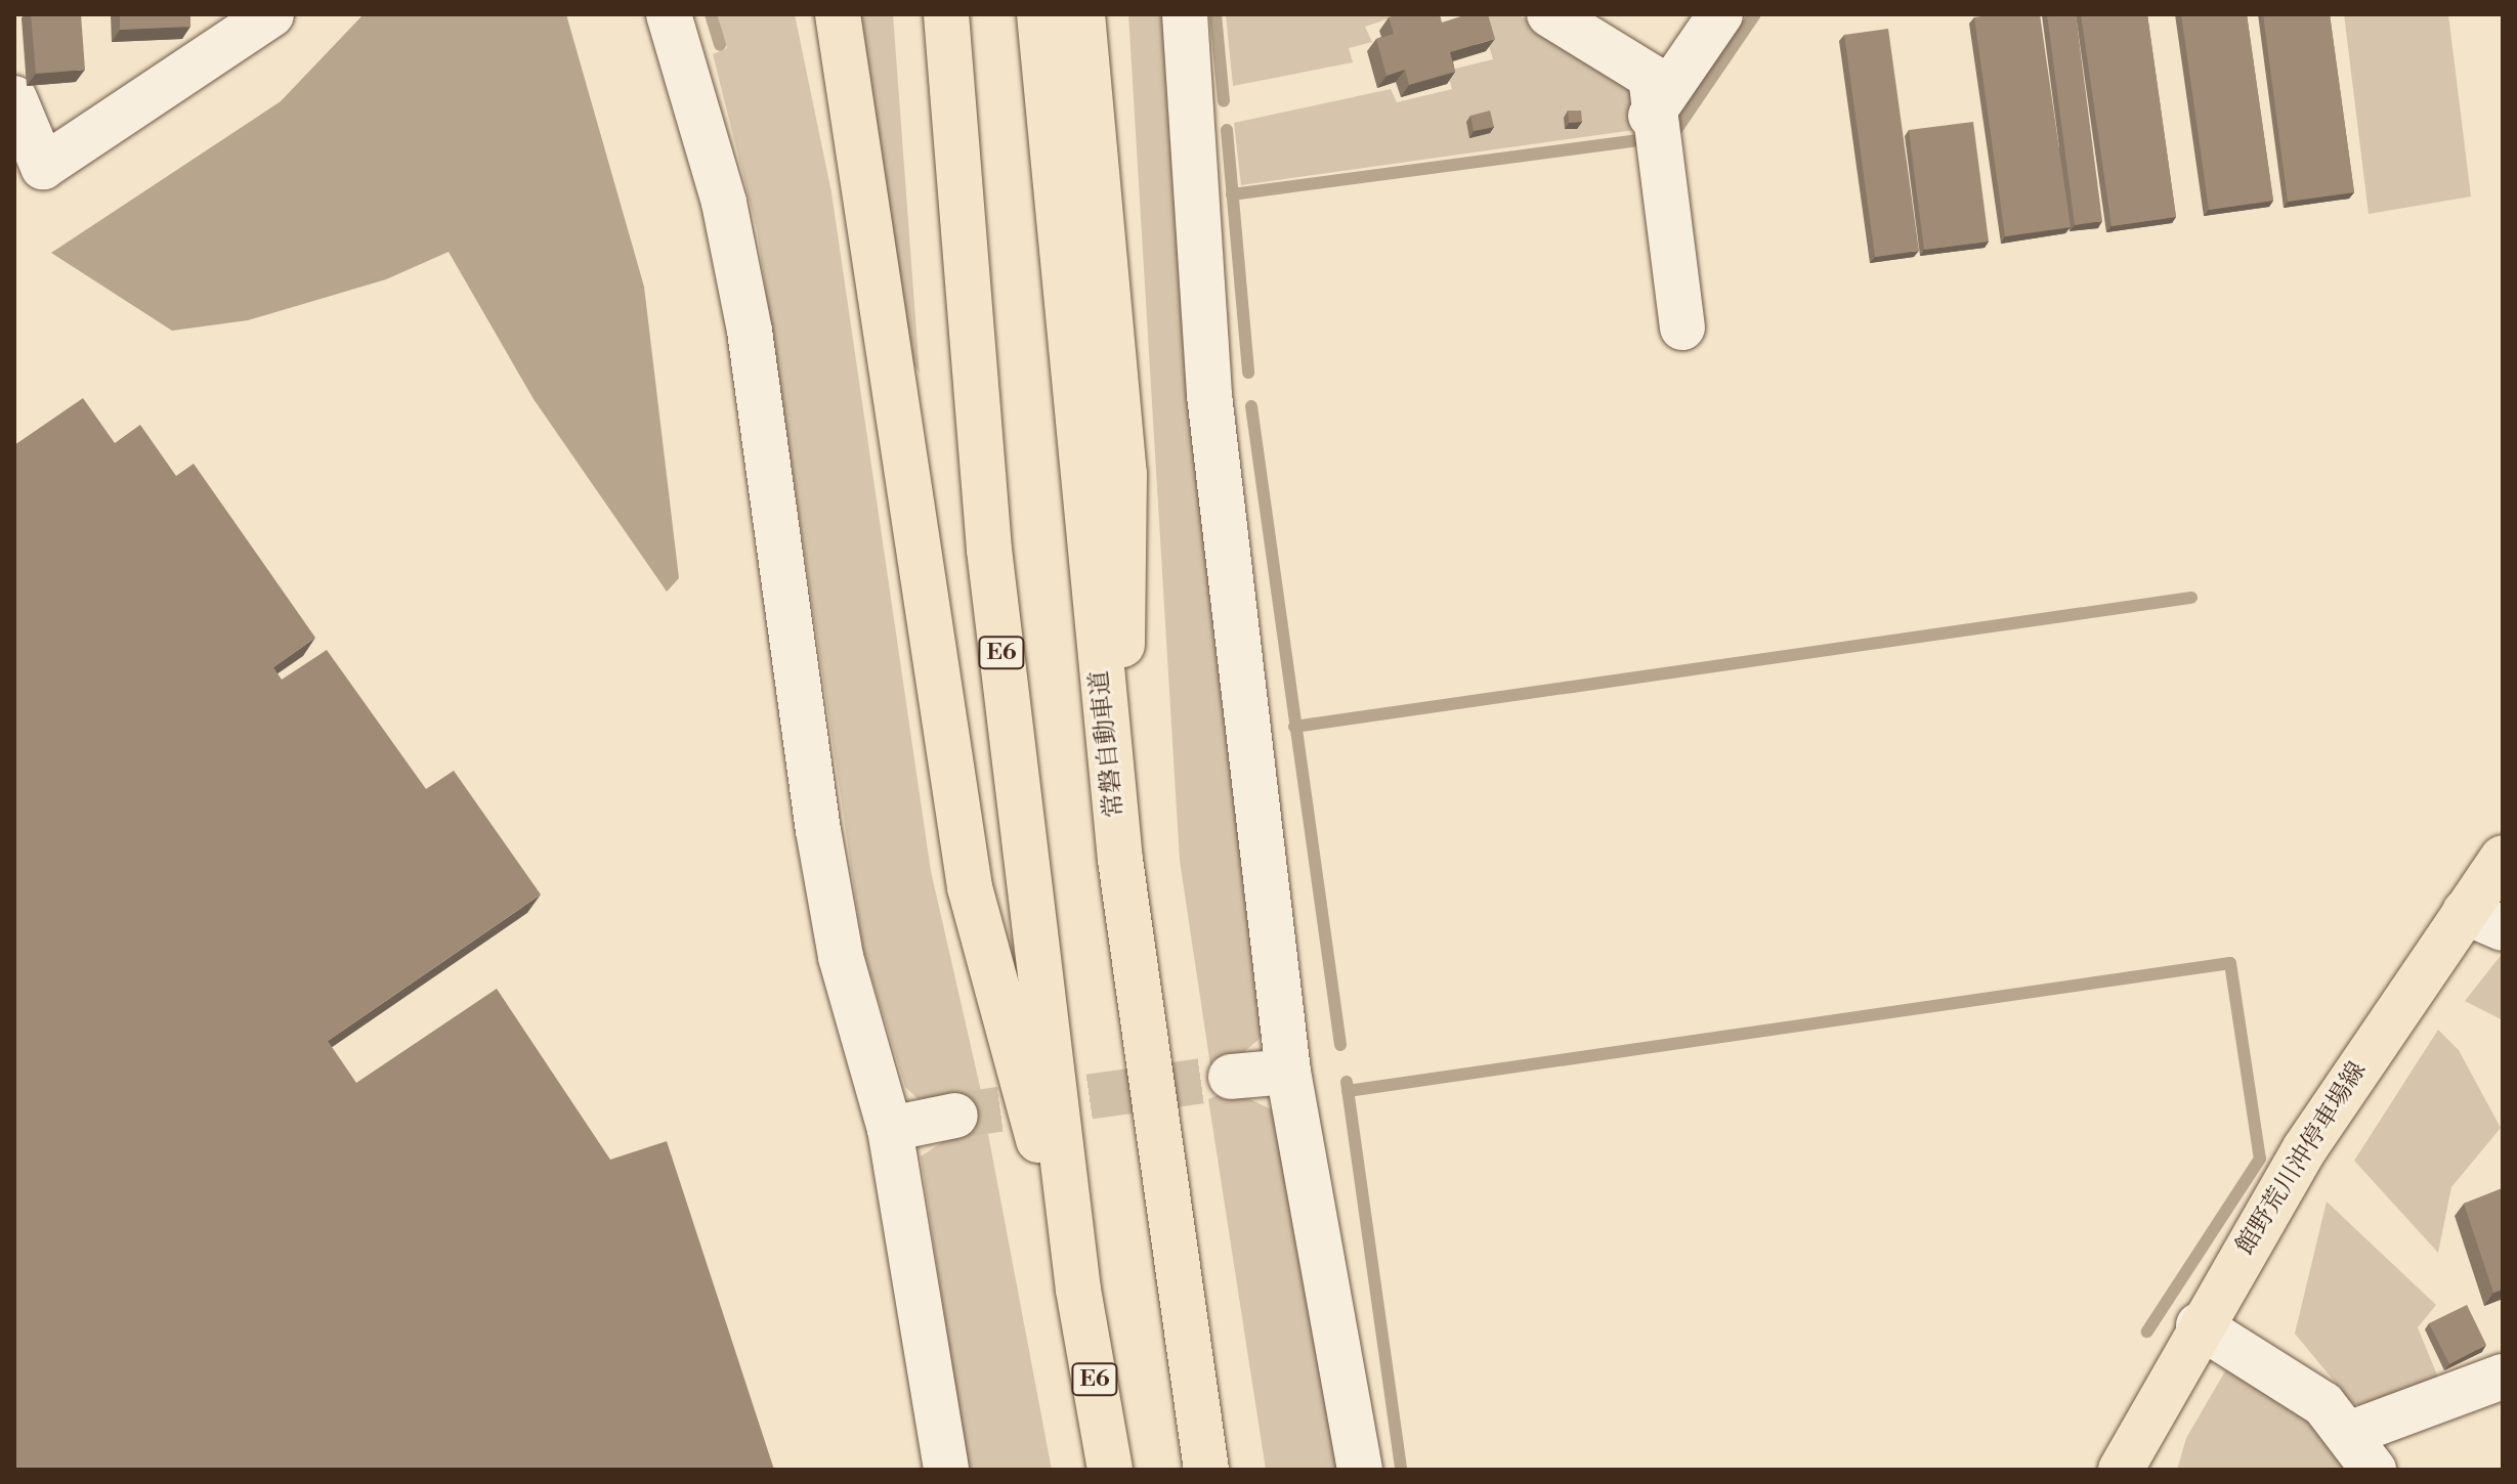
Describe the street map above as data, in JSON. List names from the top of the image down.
{
  "streets": {
    "main road": ["E6", "常磐自動車道", "館野荒川沖停車場線"]
  }
}
